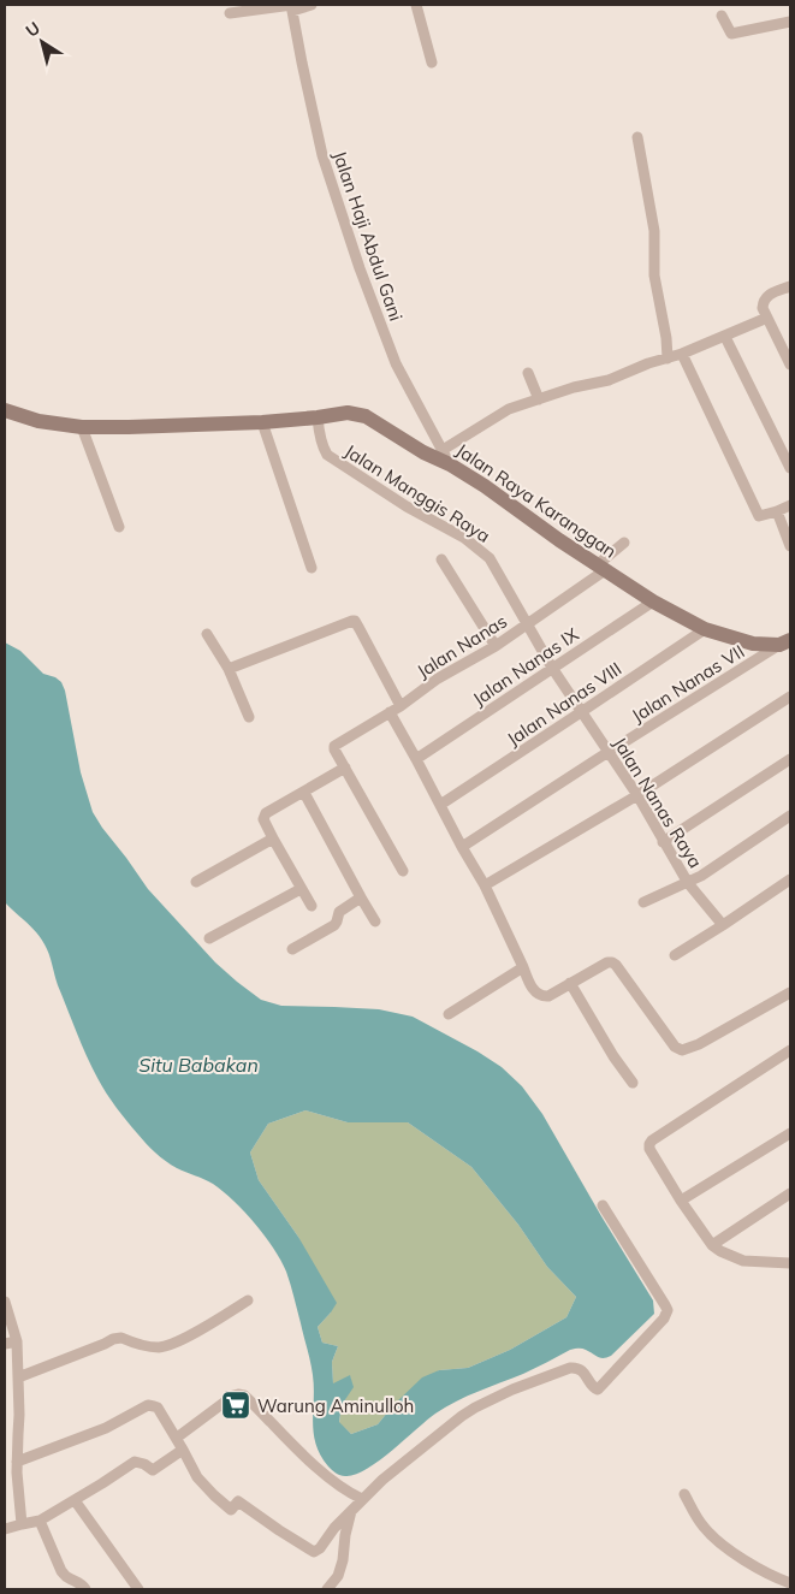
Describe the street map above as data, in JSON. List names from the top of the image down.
{
  "streets": {
    "street": [
      "Jalan Haji Abdul Gani",
      "Jalan Manggis Raya",
      "Jalan Raya Karanggan",
      "Jalan Nanas",
      "Jalan Nanas IX",
      "Jalan Nanas VII",
      "Jalan Nanas VIII",
      "Jalan Nanas Raya"
    ]
  },
  "crossings": [
    ["Jalan Haji Abdul Gani", "Jalan Raya Karanggan"],
    ["Jalan Manggis Raya", "Jalan Raya Karanggan"],
    ["Jalan Manggis Raya", "Jalan Nanas"],
    ["Jalan Manggis Raya", "Jalan Nanas Raya"],
    ["Jalan Raya Karanggan", "Jalan Nanas"],
    ["Jalan Raya Karanggan", "Jalan Nanas IX"],
    ["Jalan Raya Karanggan", "Jalan Nanas VII"],
    ["Jalan Raya Karanggan", "Jalan Nanas VIII"],
    ["Jalan Nanas", "Jalan Nanas Raya"],
    ["Jalan Nanas IX", "Jalan Nanas Raya"],
    ["Jalan Nanas VII", "Jalan Nanas Raya"],
    ["Jalan Nanas VIII", "Jalan Nanas Raya"]
  ],
  "water": ["Situ Babakan"],
  "places": {
    "supermarket": ["Warung Aminulloh"]
  },
  "north": "top left"
}
